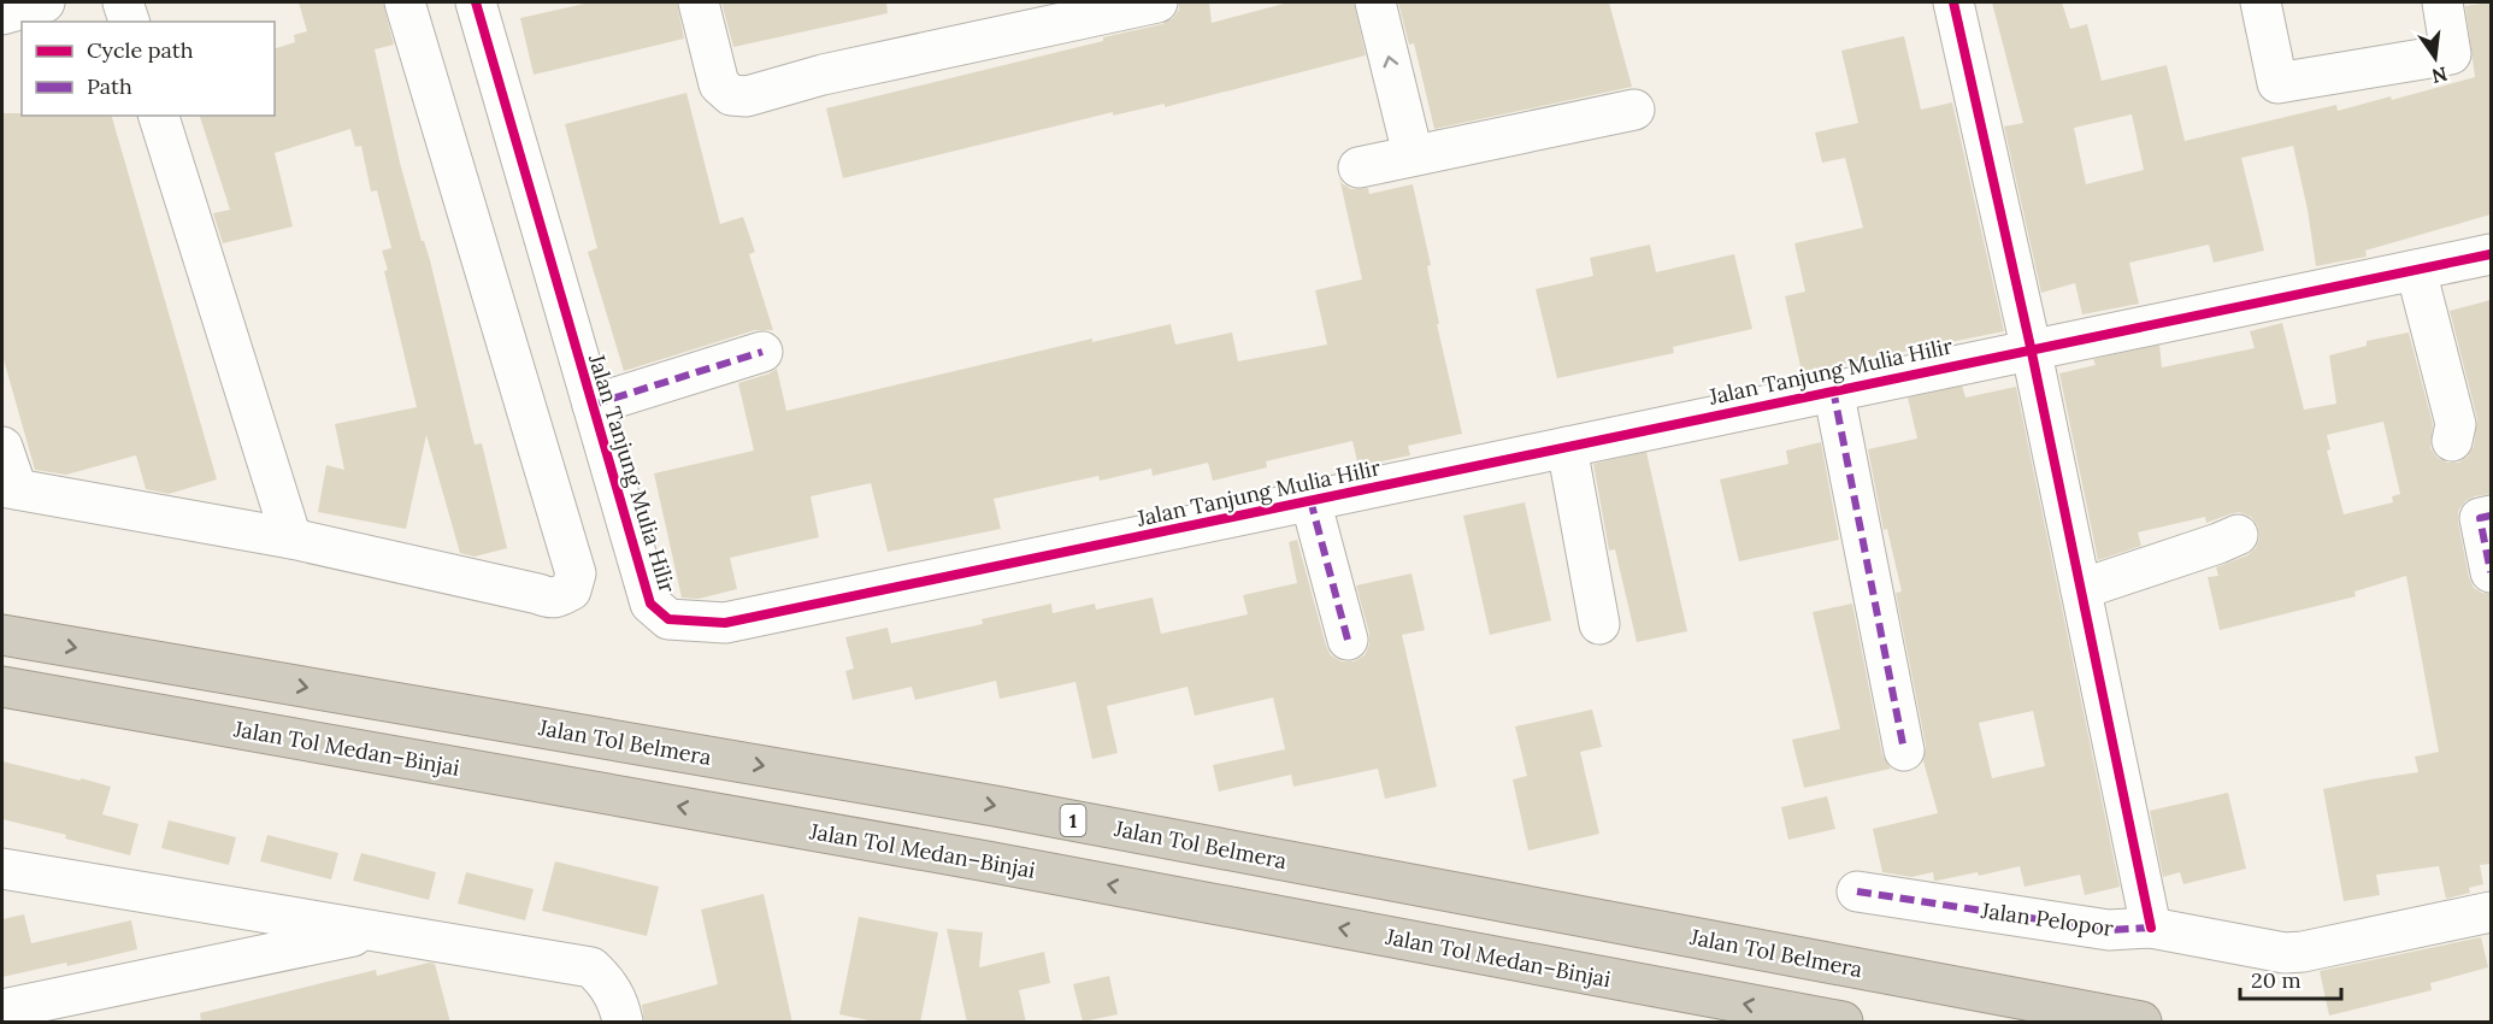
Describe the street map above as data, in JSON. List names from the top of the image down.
{
  "streets": {
    "highway": ["Jalan Tol Belmera", "Jalan Tol Medan–Binjai", "1"],
    "street": ["Jalan Tanjung Mulia Hilir", "Jalan Pelopor"]
  },
  "one_way": ["Jalan Tol Belmera", "Jalan Tol Medan–Binjai"],
  "legend": ["Cycle path", "Path"],
  "scale_bar": "20 m",
  "north": "bottom"
}
